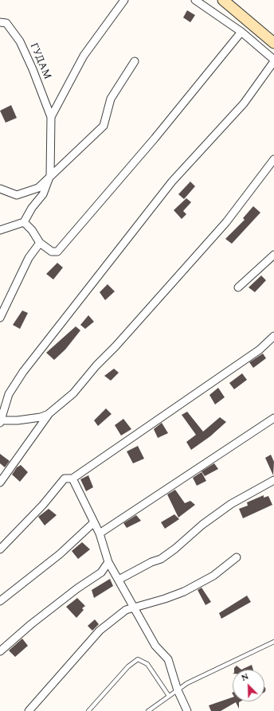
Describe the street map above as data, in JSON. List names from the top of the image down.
{
  "streets": {
    "street": ["ГУДАМ"]
  },
  "north": "top left"
}
